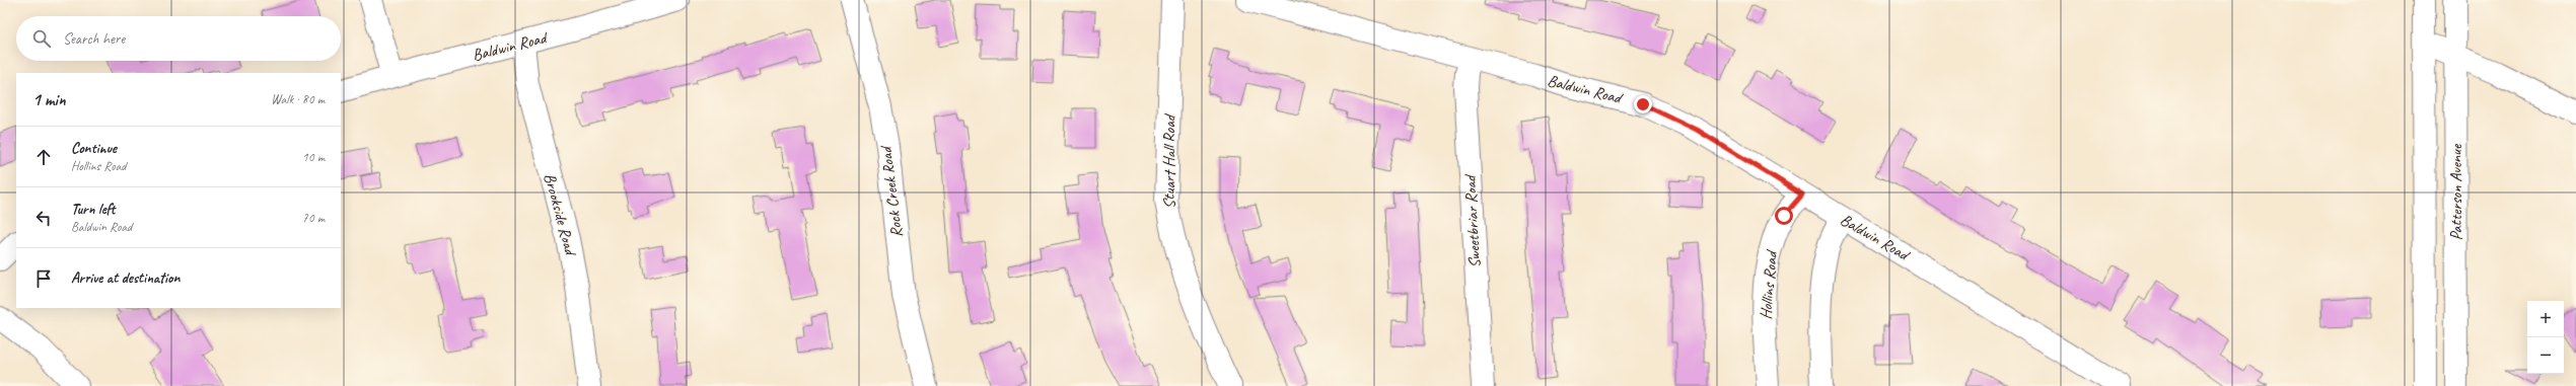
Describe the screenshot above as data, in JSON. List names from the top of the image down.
{
  "streets": {
    "street": [
      "Baldwin Road",
      "Stuart Hall Road",
      "Rock Creek Road",
      "Patterson Avenue",
      "Brookside Road",
      "Sweetbriar Road",
      "Hollins Road"
    ]
  },
  "crossings": [
    ["Baldwin Road", "Brookside Road"],
    ["Baldwin Road", "Sweetbriar Road"],
    ["Baldwin Road", "Hollins Road"]
  ],
  "page": {
    "search": "Search here",
    "heading": ["1 min", "Walk · 80 m"],
    "list": [
      ["Continue", "Hollins Road", "10 m"],
      ["Turn left", "Baldwin Road", "70 m"],
      "Arrive at destination"
    ],
    "map_buttons": ["+", "−"]
  }
}
